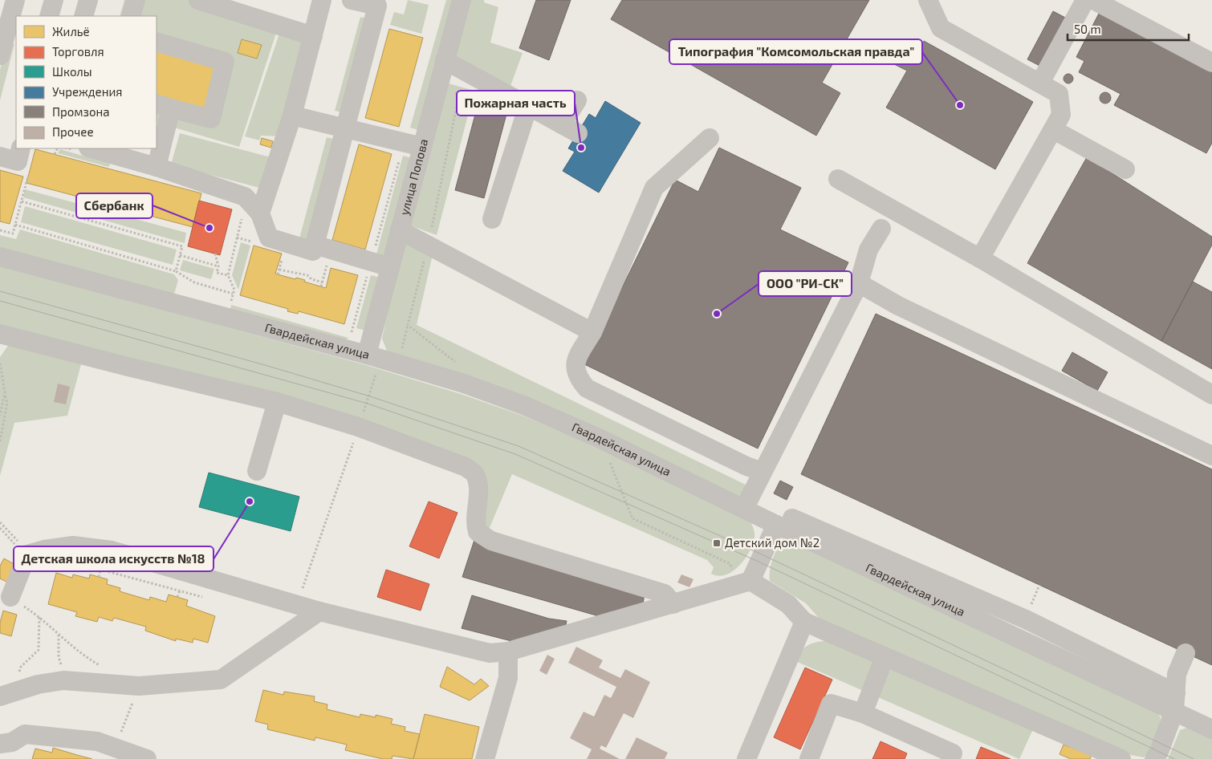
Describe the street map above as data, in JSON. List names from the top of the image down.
{
  "streets": {
    "street": ["улица Попова", "Гвардейская улица"]
  },
  "crossings": [
    ["улица Попова", "Гвардейская улица"]
  ],
  "places": {
    "other": [
      "Типография \"Комсомольская правда\"",
      "Пожарная часть",
      "Сбербанк",
      "ООО \"РИ-СК\"",
      "Детская школа искусств №18"
    ],
    "transit": ["Детский дом №2"]
  },
  "legend": [
    "Жильё",
    "Торговля",
    "Школы",
    "Учреждения",
    "Промзона",
    "Прочее"
  ],
  "scale_bar": "50 m"
}
